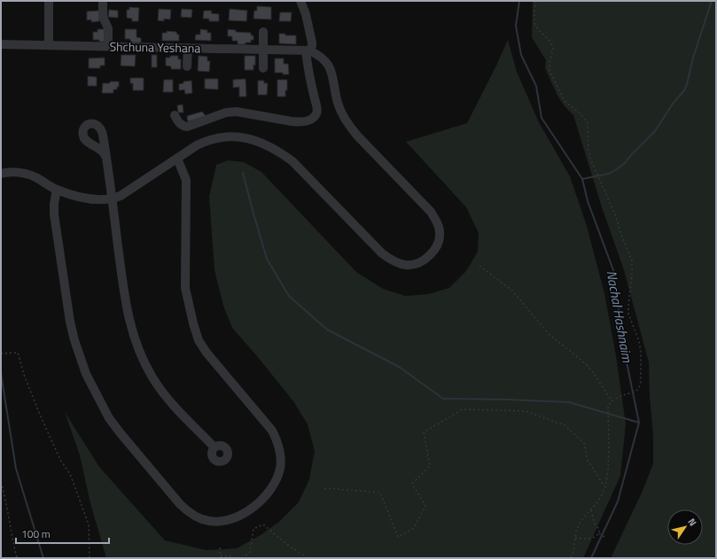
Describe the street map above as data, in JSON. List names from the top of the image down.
{
  "streets": {
    "street": ["Shchuna Yeshana"]
  },
  "water": ["Nachal Hashnaim"],
  "scale_bar": "100 m",
  "north": "top right"
}
